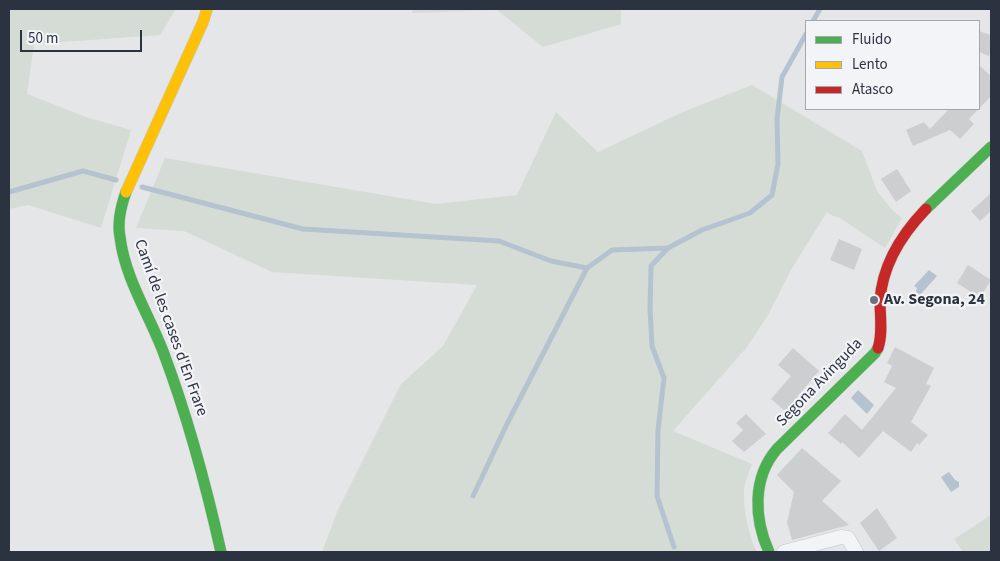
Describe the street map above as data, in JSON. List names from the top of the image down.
{
  "streets": {
    "street": ["Camí de les cases d'En Frare", "Segona Avinguda"]
  },
  "places": ["Av. Segona, 24"],
  "legend": ["Fluido", "Lento", "Atasco"],
  "scale_bar": "50 m"
}
